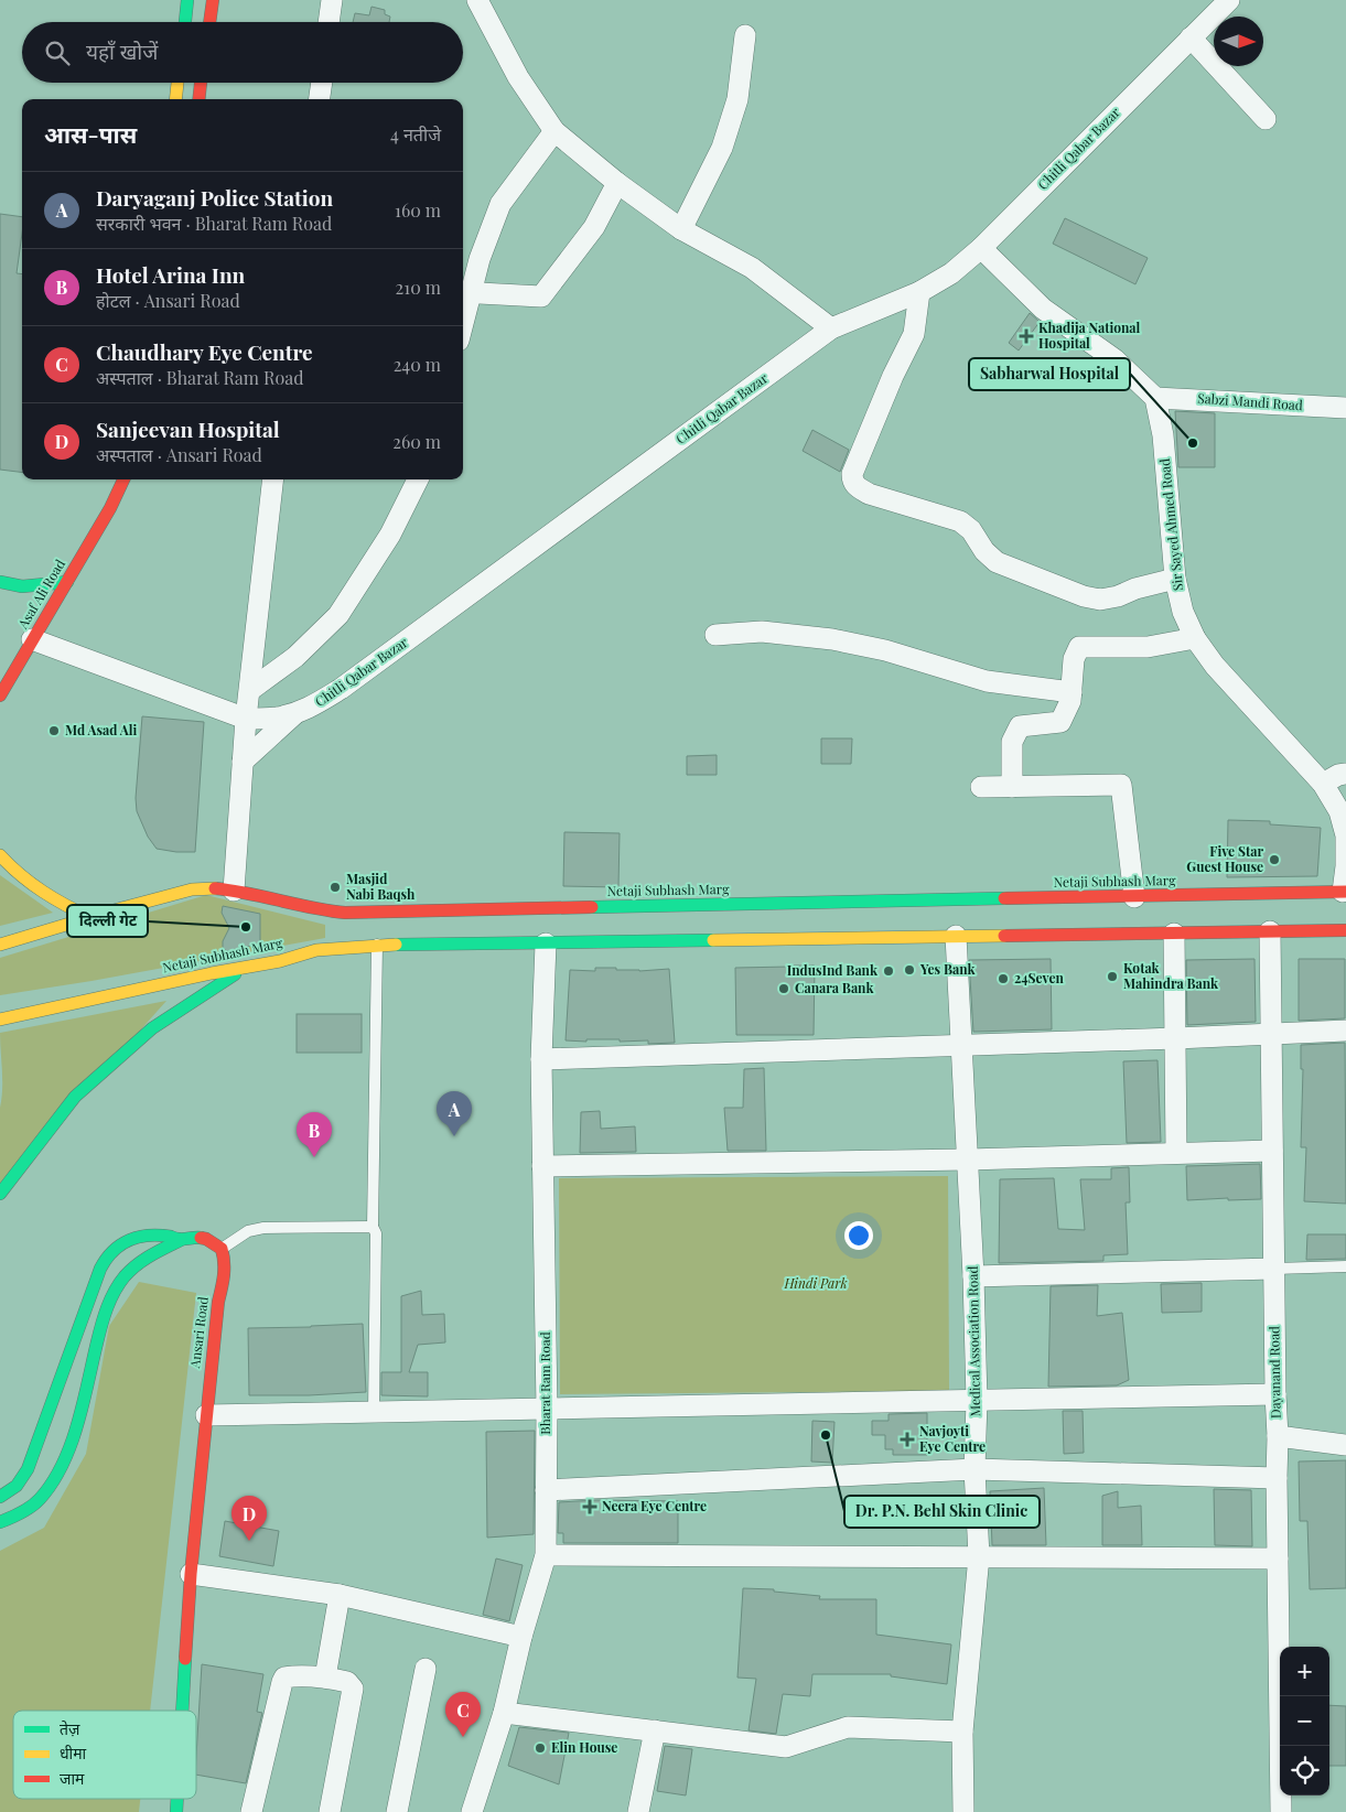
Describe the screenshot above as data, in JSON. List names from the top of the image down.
{
  "streets": {
    "main road": ["Asaf Ali Road", "Netaji Subhash Marg", "Ansari Road"],
    "street": [
      "Chitli Qabar Bazar",
      "Sabzi Mandi Road",
      "Sir Sayed Ahmed Road",
      "Medical Association Road",
      "Dayanand Road",
      "Bharat Ram Road"
    ]
  },
  "crossings": [
    ["Chitli Qabar Bazar", "Asaf Ali Road"],
    ["Sabzi Mandi Road", "Sir Sayed Ahmed Road"],
    ["Sir Sayed Ahmed Road", "Netaji Subhash Marg"],
    ["Netaji Subhash Marg", "Medical Association Road"],
    ["Netaji Subhash Marg", "Dayanand Road"],
    ["Netaji Subhash Marg", "Bharat Ram Road"]
  ],
  "parks": ["Hindi Park"],
  "places": {
    "health": ["Khadija National Hospital", "Navjoyti Eye Centre", "Neera Eye Centre"],
    "other": [
      "Sabharwal Hospital",
      "Md Asad Ali",
      "Five Star Guest House",
      "Masjid Nabi Baqsh",
      "दिल्ली गेट",
      "Yes Bank",
      "IndusInd Bank",
      "Kotak Mahindra Bank",
      "24Seven",
      "Canara Bank",
      "Dr. P.N. Behl Skin Clinic",
      "Elin House"
    ]
  },
  "legend": ["तेज़", "धीमा", "जाम"],
  "north": "right",
  "page": {
    "search": "यहाँ खोजें",
    "heading": ["आस-पास", "4 नतीजे"],
    "list": [
      {
        "mark": "A",
        "name": "Daryaganj Police Station",
        "note": "सरकारी भवन · Bharat Ram Road",
        "value": "160 m"
      },
      {
        "mark": "B",
        "name": "Hotel Arina Inn",
        "note": "होटल · Ansari Road",
        "value": "210 m"
      },
      {
        "mark": "C",
        "name": "Chaudhary Eye Centre",
        "note": "अस्पताल · Bharat Ram Road",
        "value": "240 m"
      },
      {
        "mark": "D",
        "name": "Sanjeevan Hospital",
        "note": "अस्पताल · Ansari Road",
        "value": "260 m"
      }
    ],
    "pins": [
      "A",
      "B",
      "D",
      "C"
    ],
    "map_buttons": ["+", "−"]
  }
}
